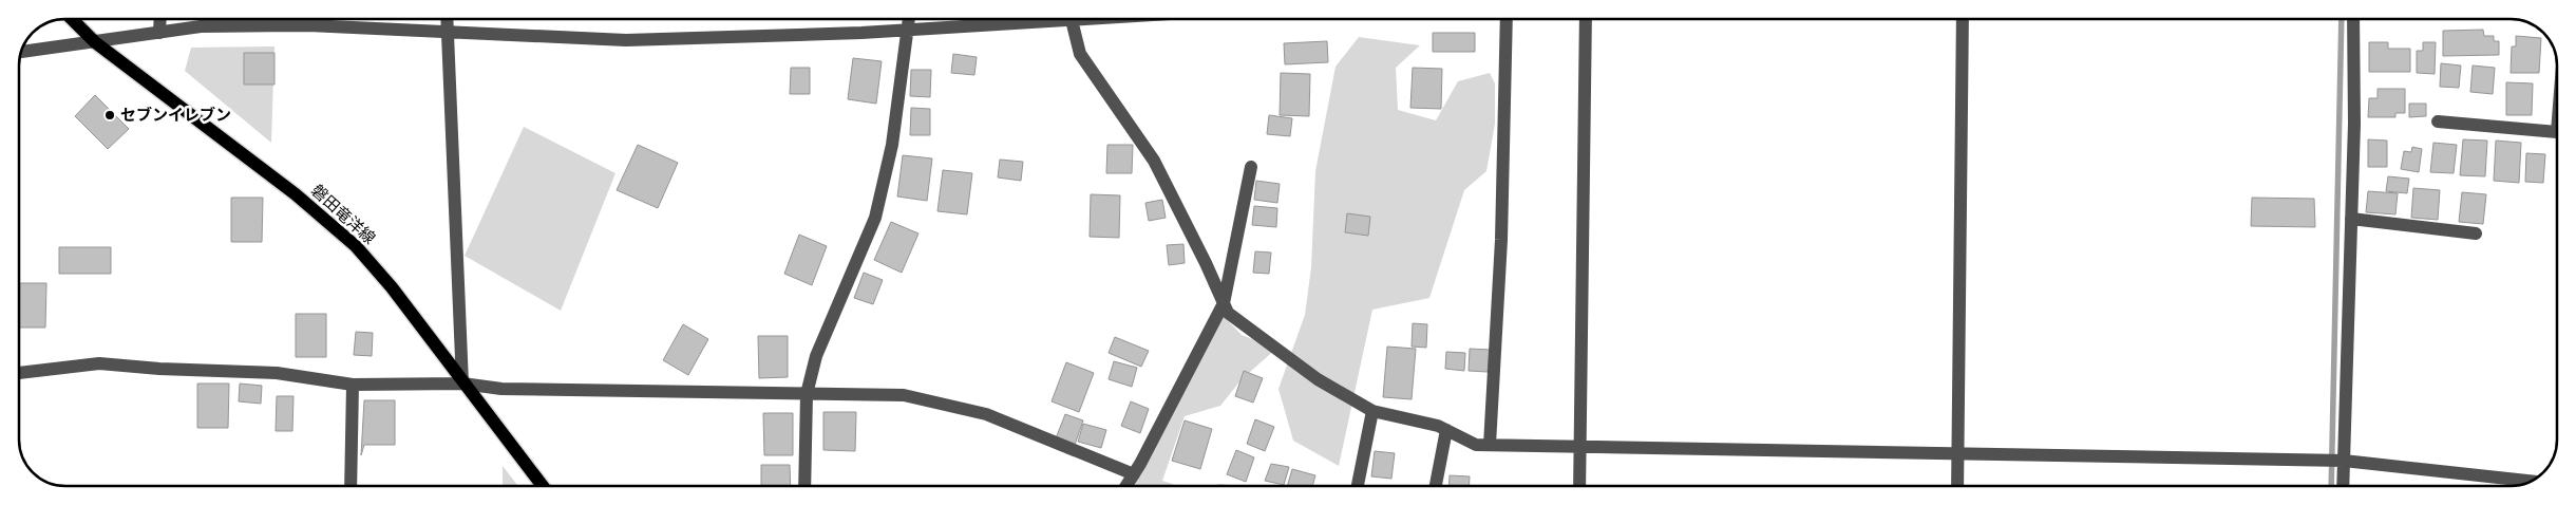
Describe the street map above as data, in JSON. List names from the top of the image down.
{
  "streets": {
    "main road": ["磐田竜洋線"]
  },
  "places": ["セブンイレブン"]
}
